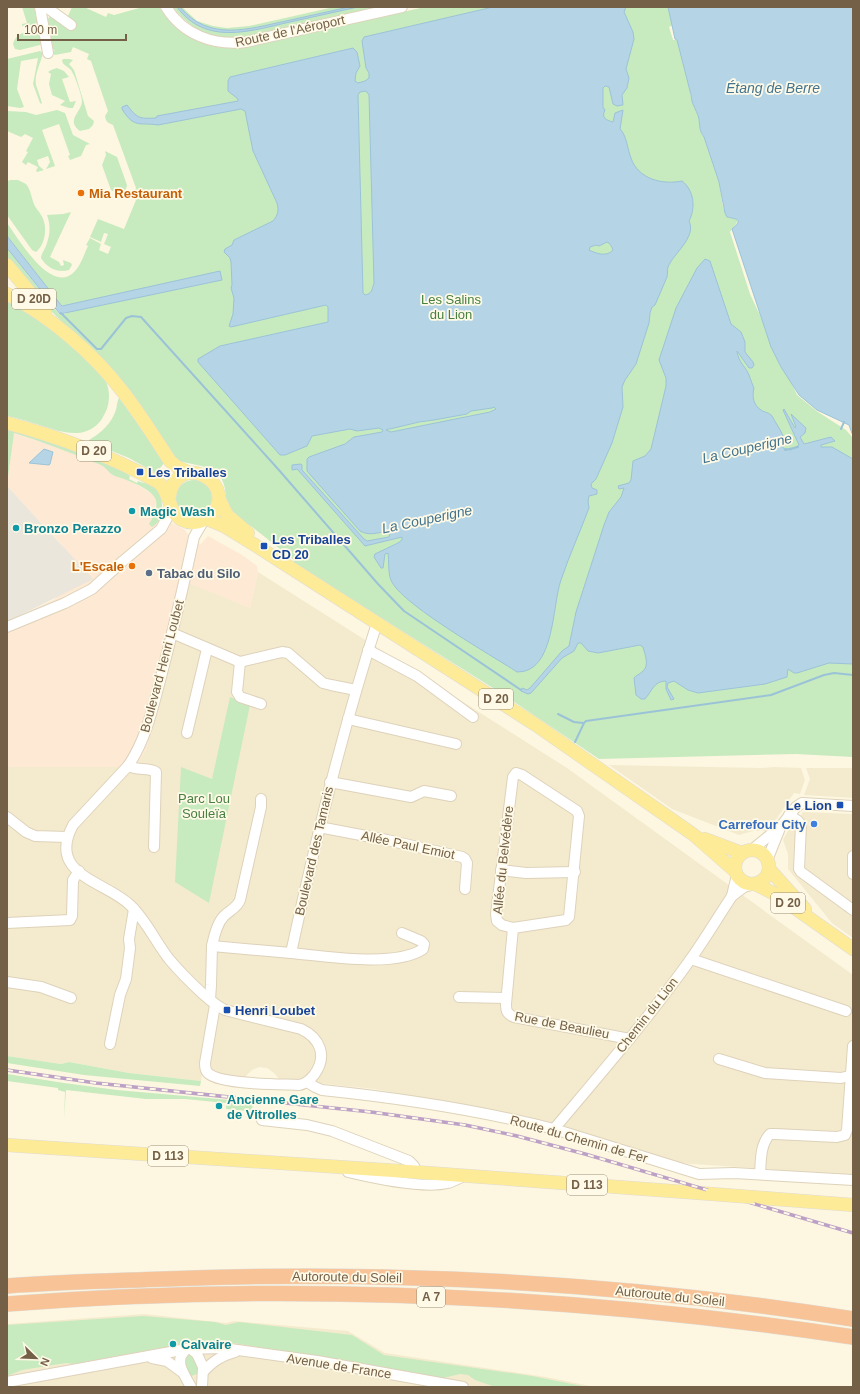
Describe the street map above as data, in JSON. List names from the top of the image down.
{
  "streets": {
    "highway": ["Autoroute du Soleil", "A 7"],
    "main road": ["D 20D", "D 20", "D 113"],
    "street": [
      "Route de l'Aéroport",
      "Boulevard Henri Loubet",
      "Allée Paul Emiot",
      "Boulevard des Tamaris",
      "Allée du Belvédère",
      "Chemin du Lion",
      "Rue de Beaulieu",
      "Route du Chemin de Fer",
      "Avenue de France"
    ]
  },
  "crossings": [
    ["D 20", "Boulevard Henri Loubet"],
    ["D 20", "Boulevard des Tamaris"],
    ["D 20", "Chemin du Lion"],
    ["Allée Paul Emiot", "Boulevard des Tamaris"],
    ["Allée du Belvédère", "Rue de Beaulieu"],
    ["Chemin du Lion", "Rue de Beaulieu"],
    ["Chemin du Lion", "Route du Chemin de Fer"]
  ],
  "water": ["Étang de Berre", "La Couperigne"],
  "parks": ["Les Salins du Lion", "Parc Lou Souleïa"],
  "places": {
    "other": [
      "Mia Restaurant",
      "Magic Wash",
      "Bronzo Perazzo",
      "L'Escale",
      "Tabac du Silo",
      "Carrefour City",
      "Ancienne Gare de Vitrolles",
      "Calvaire"
    ],
    "transit": [
      "Les Triballes",
      "Les Triballes CD 20",
      "Le Lion",
      "Henri Loubet"
    ]
  },
  "scale_bar": "100 m",
  "north": "bottom right"
}
